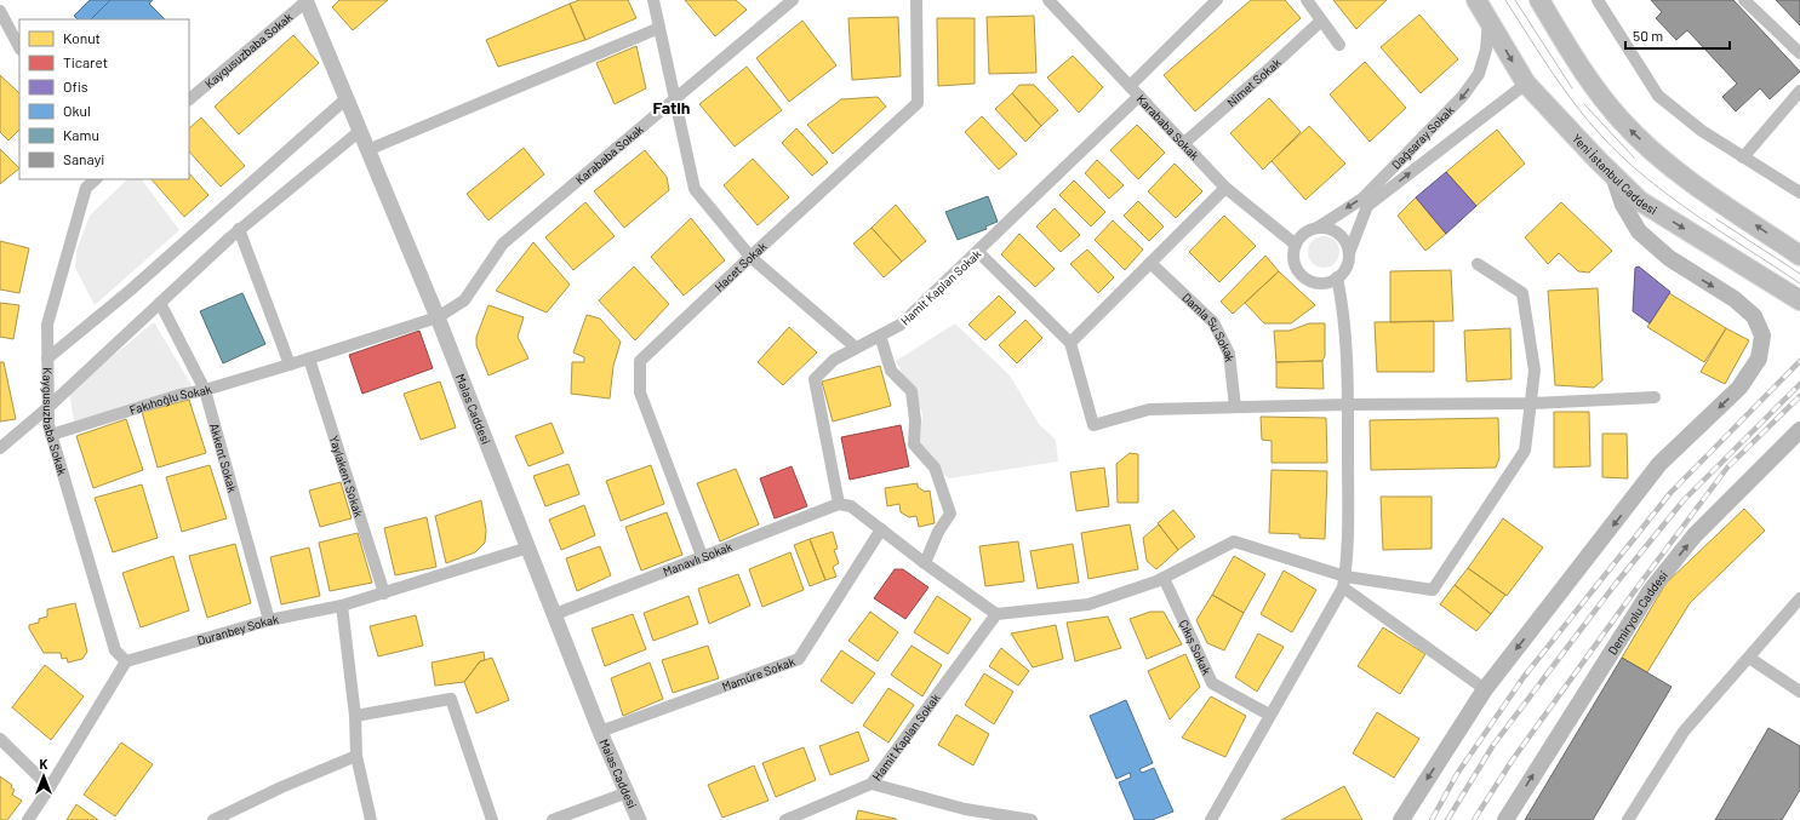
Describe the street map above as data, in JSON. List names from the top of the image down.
{
  "streets": {
    "main road": ["Yeni İstanbul Caddesi", "Demiryolu Caddesi"],
    "street": [
      "Kaygusuzbaba Sokak",
      "Nimet Sokak",
      "Karababa Sokak",
      "Dağsaray Sokak",
      "Hacet Sokak",
      "Hamit Kaplan Sokak",
      "Damla Su Sokak",
      "Fakıhoğlu Sokak",
      "Malas Caddesi",
      "Akkent Sokak",
      "Yaylakent Sokak",
      "Manavlı Sokak",
      "Duranbey Sokak",
      "Çıkış Sokak",
      "Mamüre Sokak"
    ]
  },
  "crossings": [
    ["Kaygusuzbaba Sokak", "Fakıhoğlu Sokak"],
    ["Kaygusuzbaba Sokak", "Malas Caddesi"],
    ["Kaygusuzbaba Sokak", "Duranbey Sokak"],
    ["Nimet Sokak", "Karababa Sokak"],
    ["Karababa Sokak", "Dağsaray Sokak"],
    ["Karababa Sokak", "Hamit Kaplan Sokak"],
    ["Karababa Sokak", "Fakıhoğlu Sokak"],
    ["Karababa Sokak", "Malas Caddesi"],
    ["Karababa Sokak", "Yaylakent Sokak"],
    ["Dağsaray Sokak", "Yeni İstanbul Caddesi"],
    ["Hacet Sokak", "Manavlı Sokak"],
    ["Hamit Kaplan Sokak", "Manavlı Sokak"],
    ["Fakıhoğlu Sokak", "Akkent Sokak"],
    ["Fakıhoğlu Sokak", "Yaylakent Sokak"],
    ["Malas Caddesi", "Manavlı Sokak"],
    ["Malas Caddesi", "Duranbey Sokak"],
    ["Malas Caddesi", "Mamüre Sokak"],
    ["Akkent Sokak", "Duranbey Sokak"],
    ["Yaylakent Sokak", "Duranbey Sokak"]
  ],
  "one_way": ["Demiryolu Caddesi"],
  "districts": ["Fatih"],
  "legend": [
    "Konut",
    "Ticaret",
    "Ofis",
    "Okul",
    "Kamu",
    "Sanayi"
  ],
  "scale_bar": "50 m",
  "north": "top"
}
